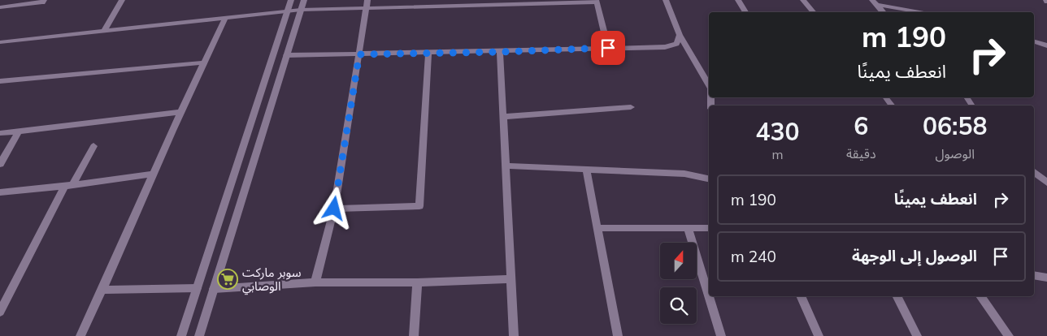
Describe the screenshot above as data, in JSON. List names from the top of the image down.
{
  "places": {
    "supermarket": ["سوبر ماركت الوصابي"]
  },
  "north": "top",
  "page": {
    "turn": ["190 m", "انعطف يمينًا"],
    "eta": [
      "06:58",
      "الوصول",
      "6",
      "دقيقة",
      "430",
      "m"
    ],
    "list": [
      {
        "name": "انعطف يمينًا",
        "value": "190 m"
      },
      {
        "name": "الوصول إلى الوجهة",
        "value": "240 m"
      }
    ]
  }
}
